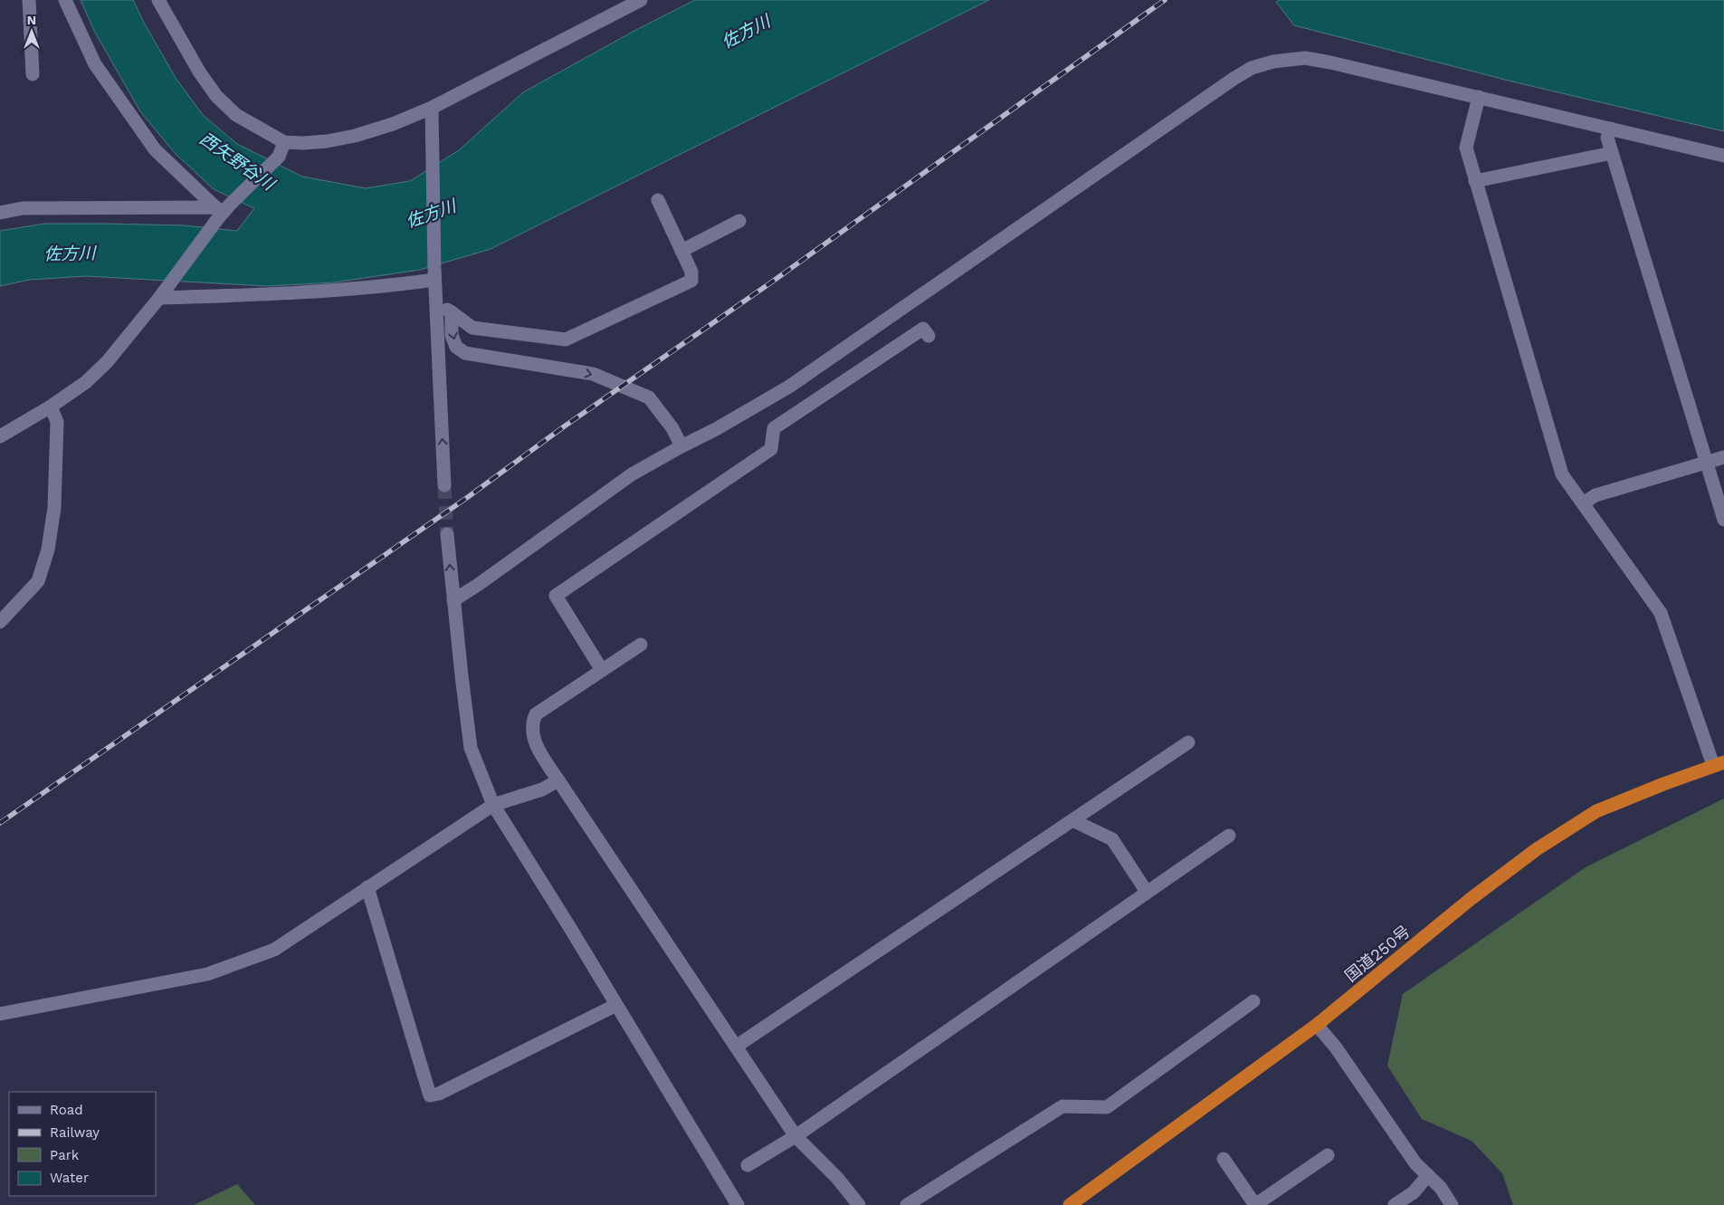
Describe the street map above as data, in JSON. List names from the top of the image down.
{
  "streets": {
    "highway": ["国道250号"]
  },
  "water": ["佐方川", "西矢野谷川"],
  "legend": [
    "Road",
    "Railway",
    "Park",
    "Water"
  ],
  "north": "top"
}
